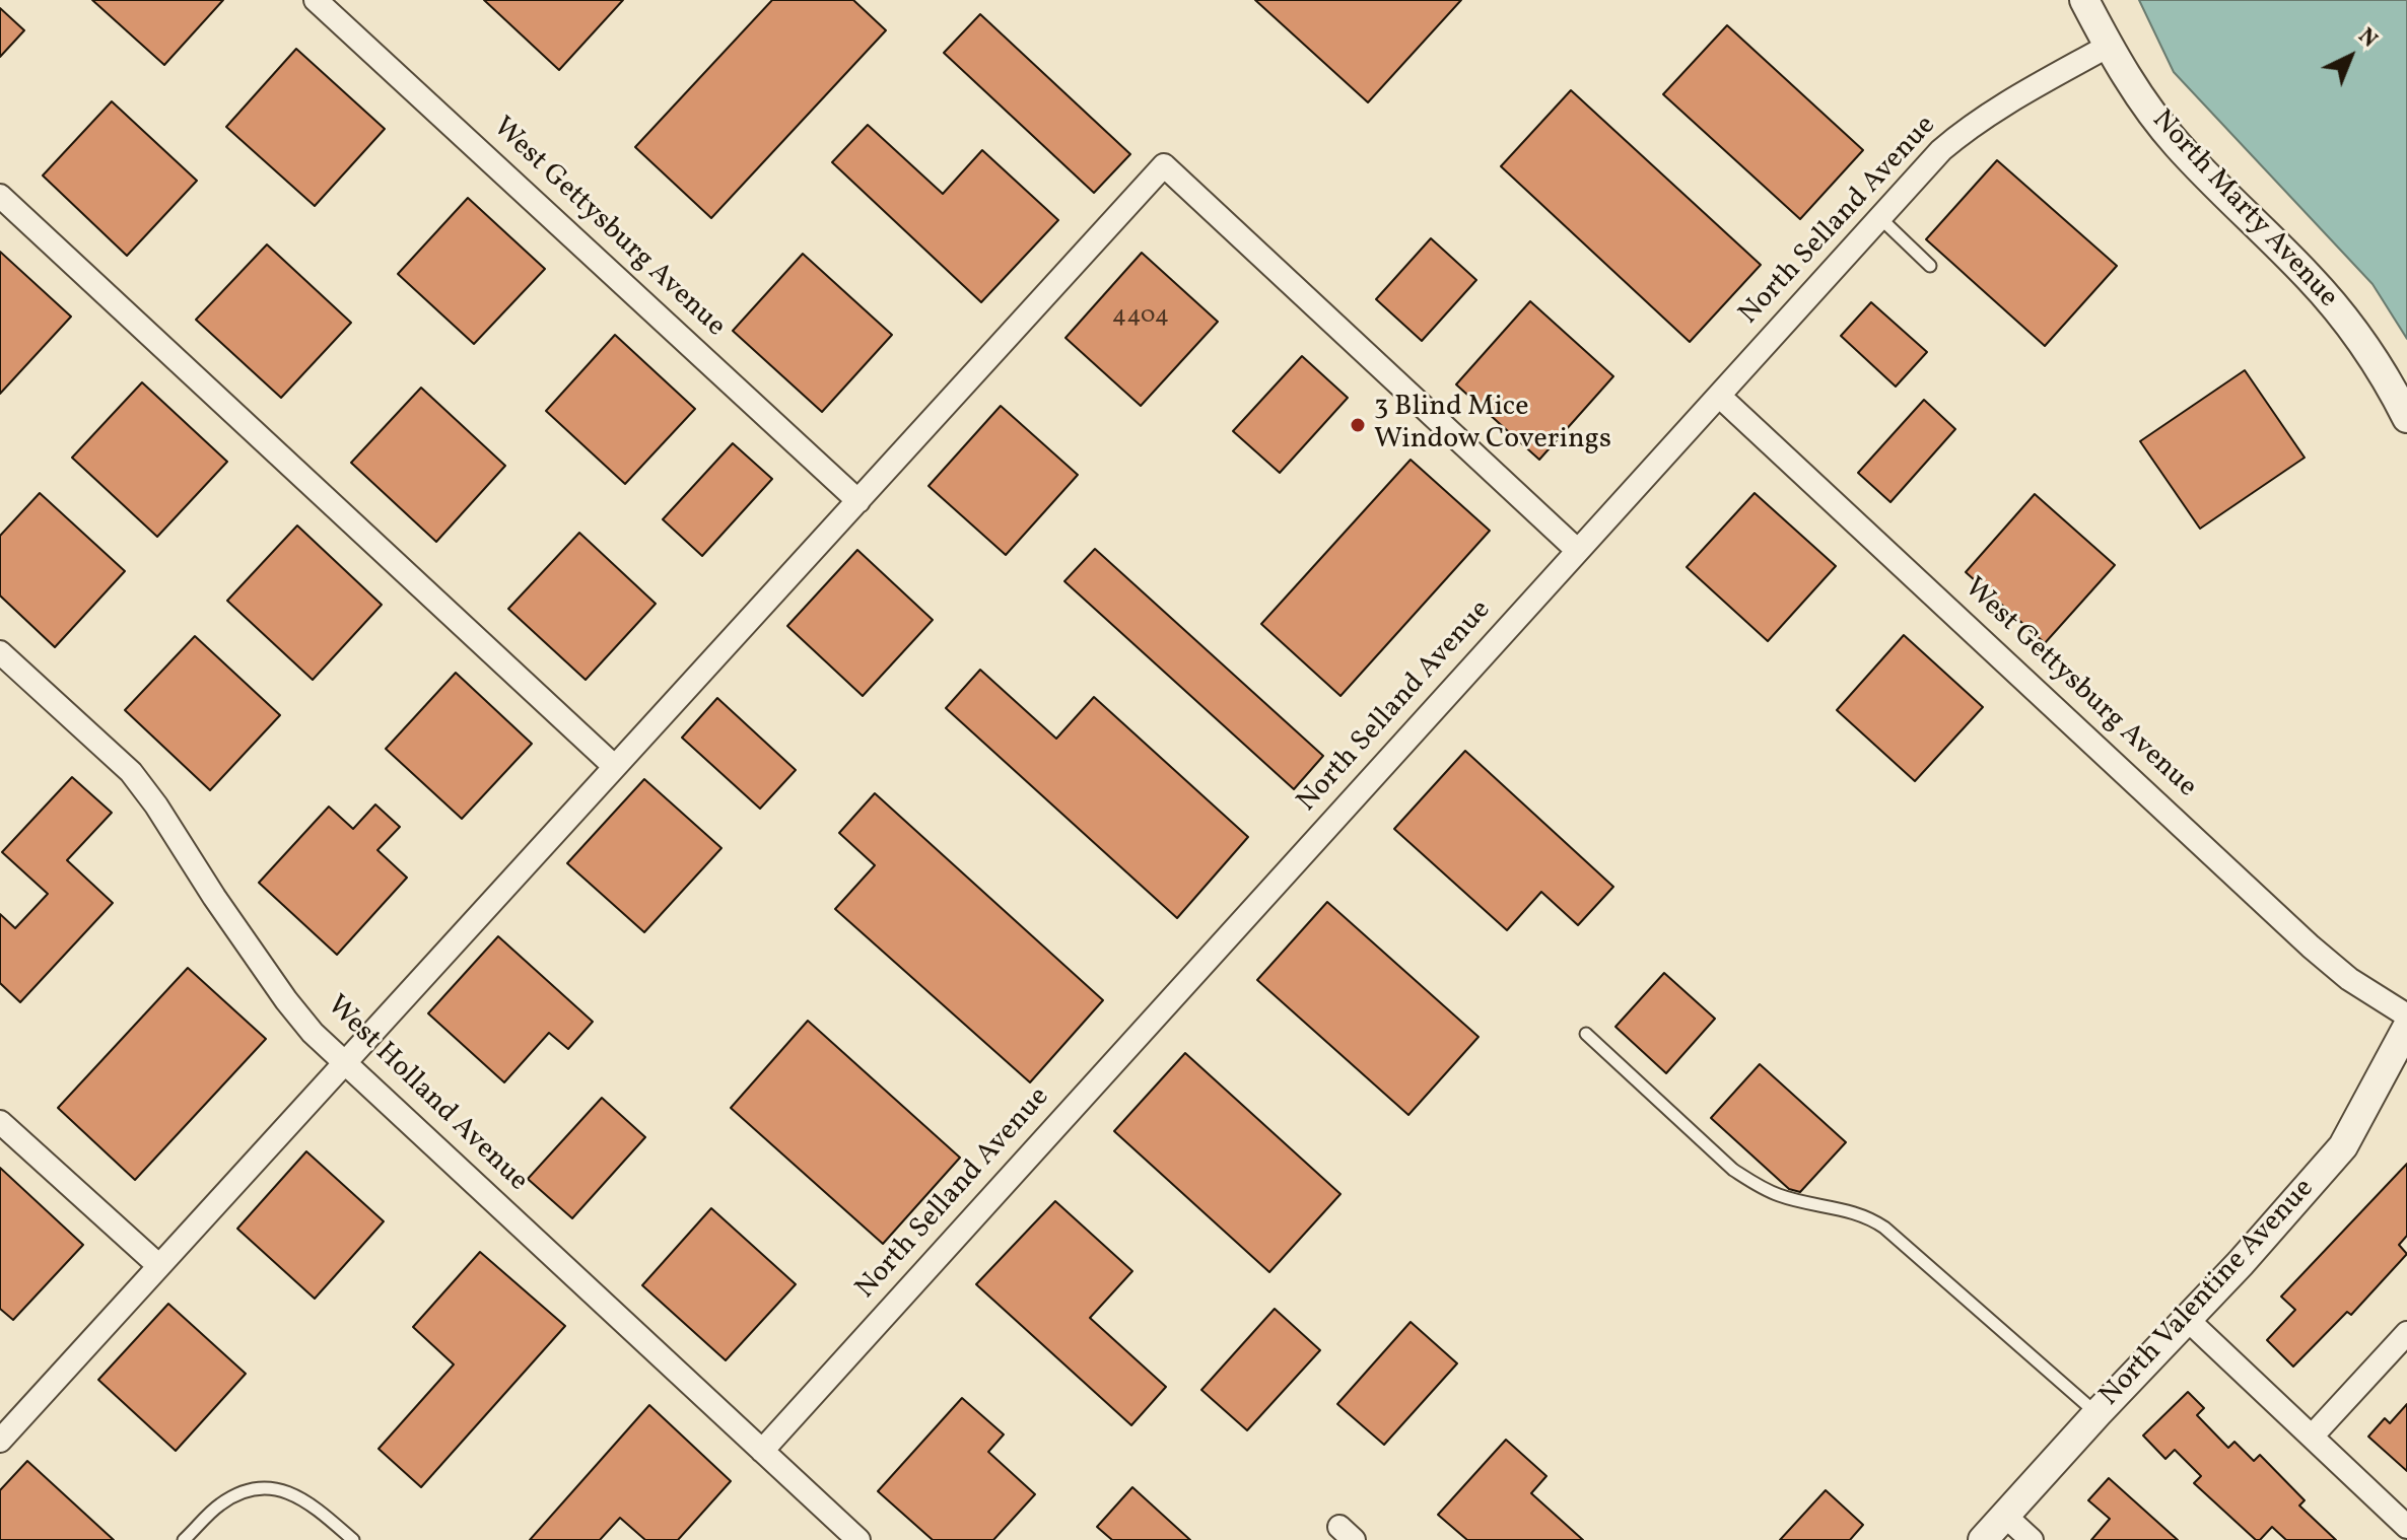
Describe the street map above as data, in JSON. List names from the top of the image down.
{
  "streets": {
    "street": [
      "North Marty Avenue",
      "North Selland Avenue",
      "West Gettysburg Avenue",
      "West Holland Avenue",
      "North Valentine Avenue"
    ]
  },
  "crossings": [
    ["North Marty Avenue", "North Selland Avenue"],
    ["North Selland Avenue", "West Gettysburg Avenue"],
    ["North Selland Avenue", "West Holland Avenue"]
  ],
  "places": ["3 Blind Mice Window Coverings"],
  "house_numbers": ["4404"],
  "north": "top right"
}
